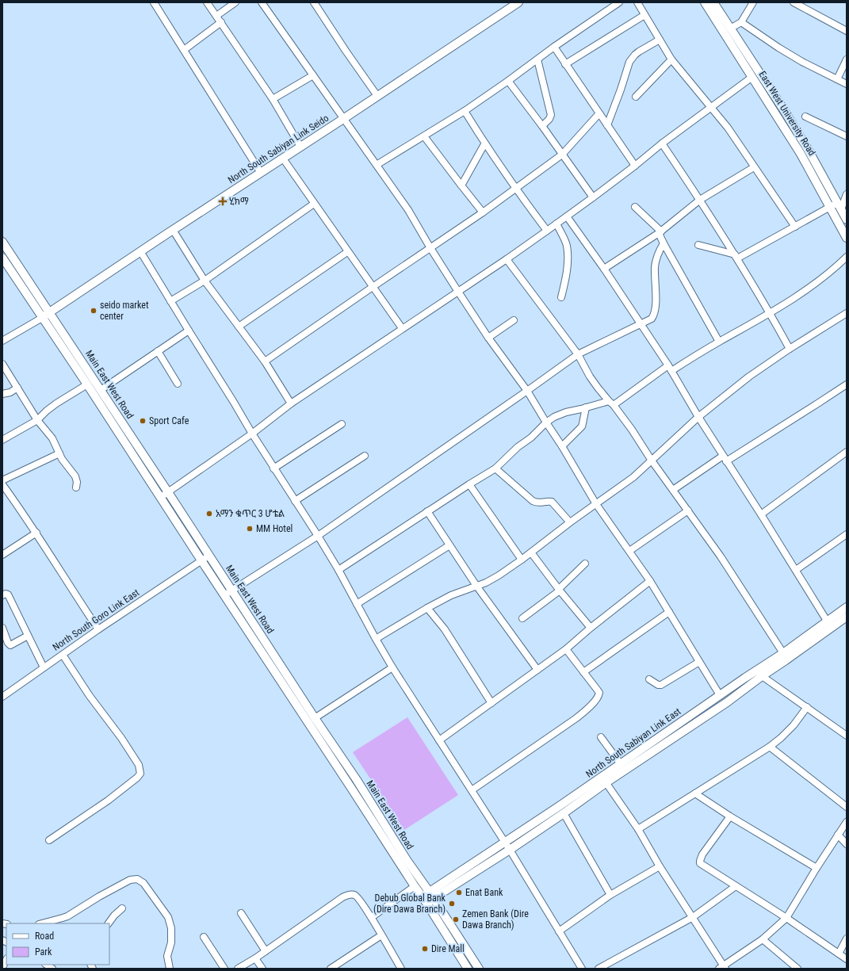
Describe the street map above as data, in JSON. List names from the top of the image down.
{
  "streets": {
    "main road": [
      "East West University Road",
      "North South Sabiyan Link Seido",
      "Main East West Road",
      "North South Sabiyan Link East"
    ],
    "street": ["North South Goro Link East"]
  },
  "crossings": [
    ["North South Sabiyan Link Seido", "Main East West Road"],
    ["Main East West Road", "North South Goro Link East"],
    ["Main East West Road", "North South Sabiyan Link East"]
  ],
  "places": {
    "health": ["ሂክማ"],
    "other": [
      "seido market center",
      "Sport Cafe",
      "አማን ቁጥር 3 ሆቴል",
      "MM Hotel",
      "Enat Bank",
      "Debub Global Bank (Dire Dawa Branch)",
      "Zemen Bank (Dire Dawa Branch)",
      "Dire Mall"
    ]
  },
  "legend": ["Road", "Park"]
}
